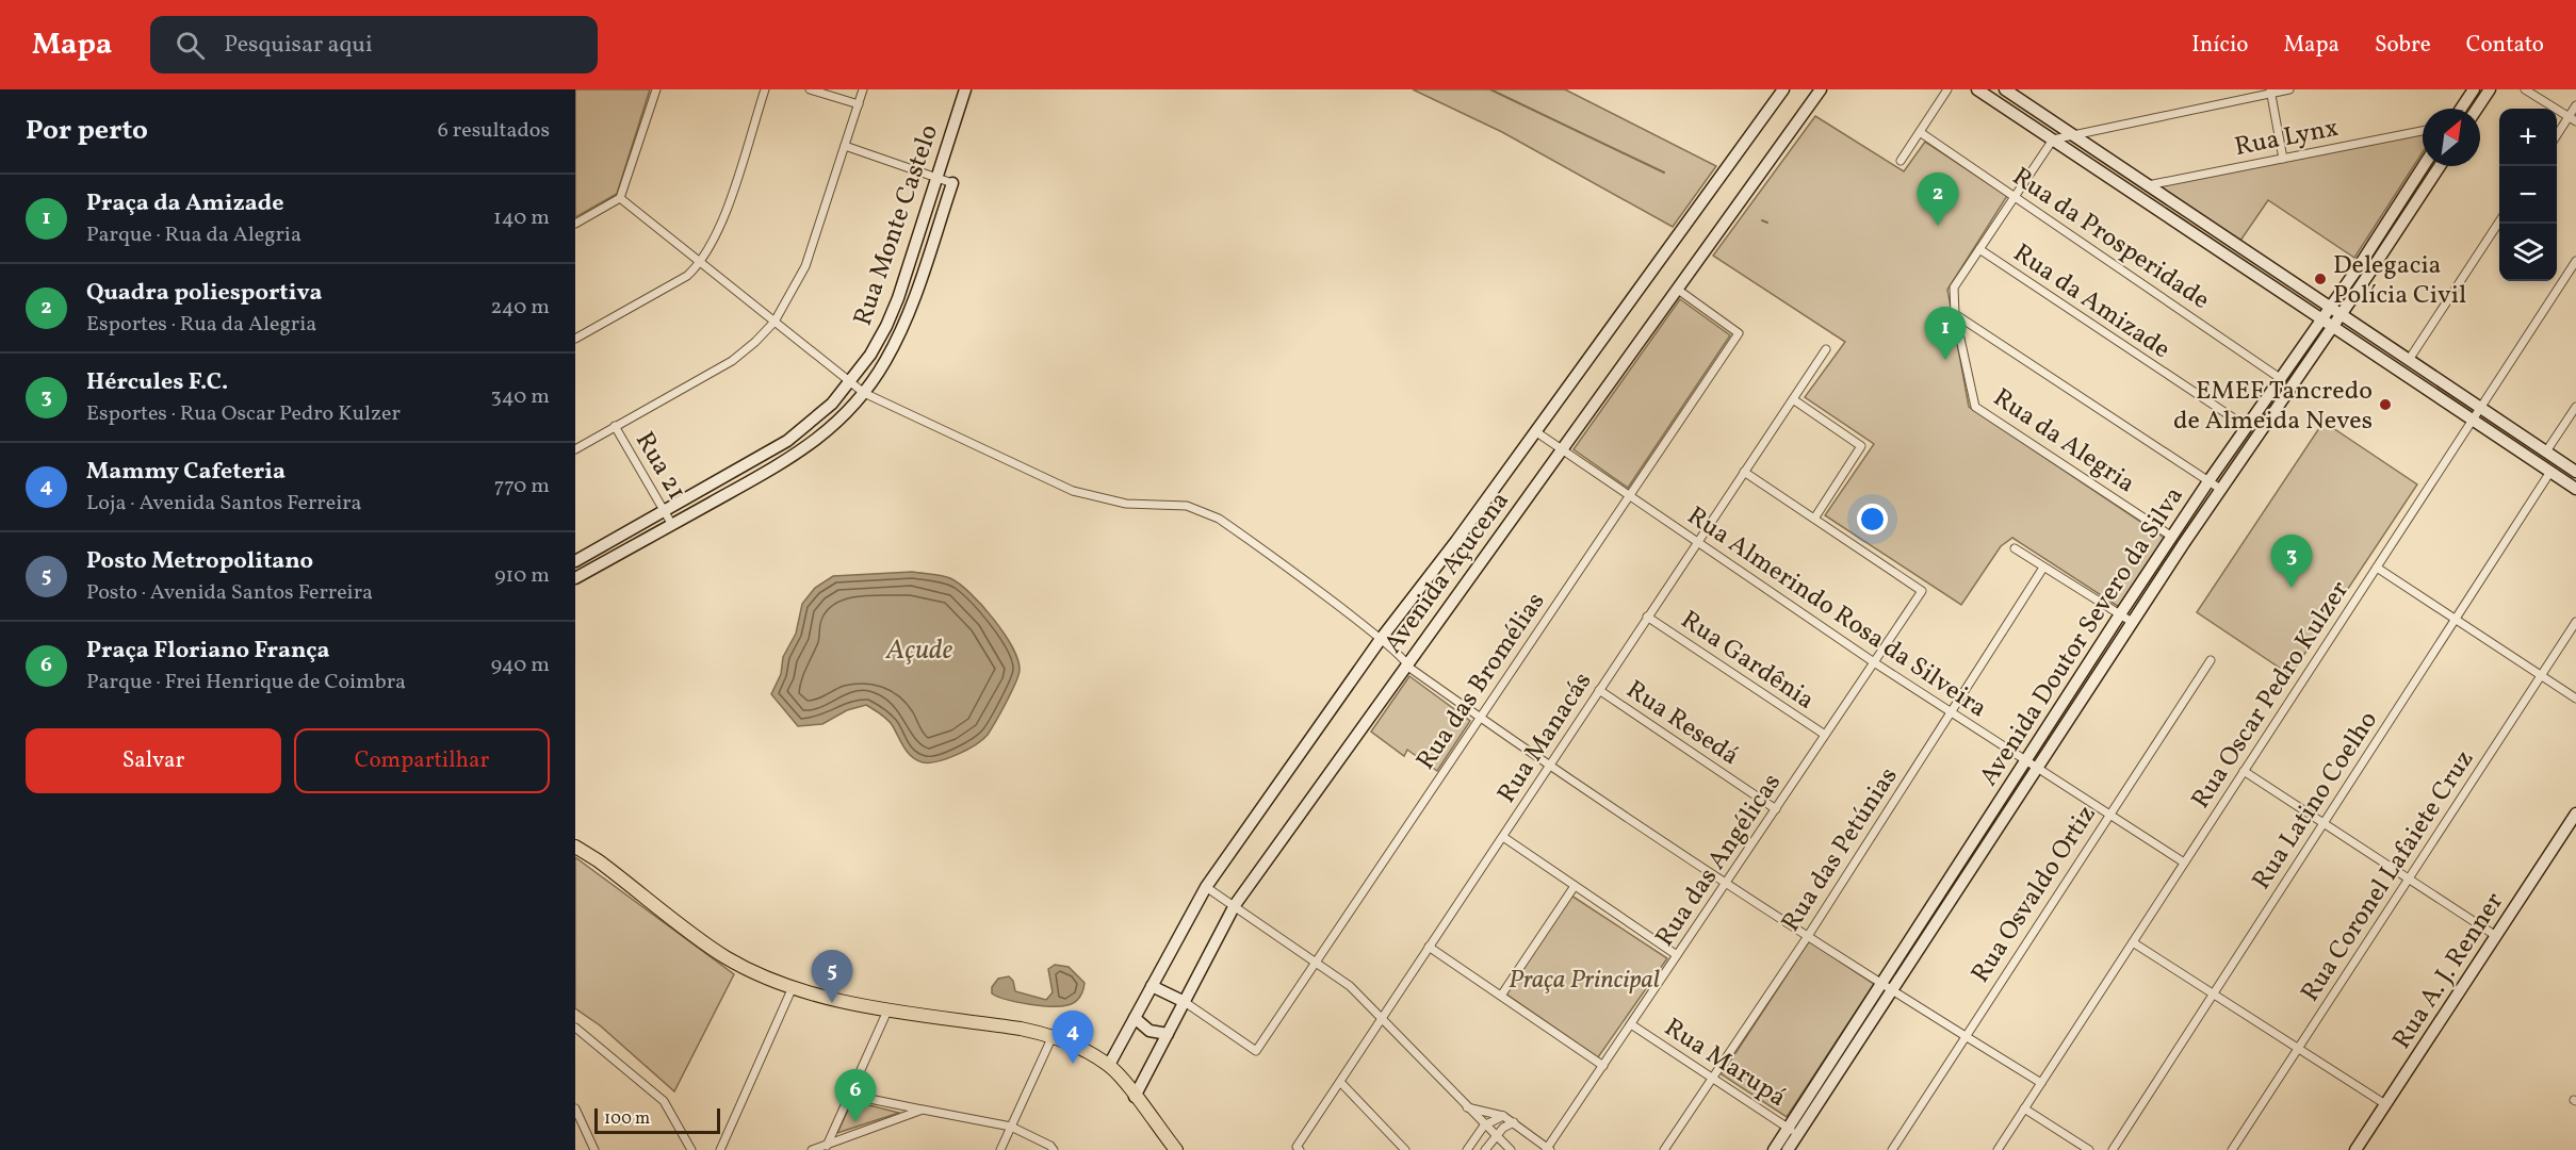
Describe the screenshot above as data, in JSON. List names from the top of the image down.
{
  "streets": {
    "main road": [
      "Rua Monte Castelo",
      "Avenida Açucena",
      "Avenida Doutor Severo da Silva",
      "Rua A. J. Renner"
    ],
    "street": [
      "Rua Lynx",
      "Rua da Prosperidade",
      "Rua da Amizade",
      "Rua da Alegria",
      "Rua 21",
      "Rua Almerindo Rosa da Silveira",
      "Rua Gardênia",
      "Rua das Bromélias",
      "Rua Oscar Pedro Kulzer",
      "Rua Resedá",
      "Rua Manacás",
      "Rua Latino Coelho",
      "Rua das Petúnias",
      "Rua das Angélicas",
      "Rua Coronel Lafaiete Cruz",
      "Rua Osvaldo Ortiz",
      "Rua Marupá"
    ]
  },
  "crossings": [
    ["Rua Monte Castelo", "Rua 21"],
    ["Rua da Prosperidade", "Rua da Alegria"],
    ["Rua da Prosperidade", "Avenida Doutor Severo da Silva"],
    ["Rua da Amizade", "Rua da Alegria"],
    ["Rua da Amizade", "Avenida Doutor Severo da Silva"],
    ["Rua da Alegria", "Avenida Doutor Severo da Silva"],
    ["Avenida Açucena", "Rua Almerindo Rosa da Silveira"],
    ["Avenida Açucena", "Rua das Bromélias"],
    ["Rua Almerindo Rosa da Silveira", "Avenida Doutor Severo da Silva"],
    ["Rua Almerindo Rosa da Silveira", "Rua das Bromélias"],
    ["Rua Almerindo Rosa da Silveira", "Rua Oscar Pedro Kulzer"],
    ["Rua Almerindo Rosa da Silveira", "Rua Manacás"],
    ["Rua Almerindo Rosa da Silveira", "Rua das Petúnias"],
    ["Rua Almerindo Rosa da Silveira", "Rua das Angélicas"],
    ["Rua Almerindo Rosa da Silveira", "Rua Osvaldo Ortiz"],
    ["Avenida Doutor Severo da Silva", "Rua Marupá"],
    ["Rua Gardênia", "Rua Manacás"],
    ["Rua Gardênia", "Rua das Angélicas"],
    ["Rua Resedá", "Rua Manacás"],
    ["Rua Resedá", "Rua das Angélicas"],
    ["Rua das Petúnias", "Rua Marupá"],
    ["Rua das Angélicas", "Rua Marupá"]
  ],
  "water": ["Açude"],
  "parks": ["Praça Principal"],
  "places": ["Delegacia Polícia Civil", "EMEF Tancredo de Almeida Neves"],
  "scale_bar": "100 m",
  "north": "top right",
  "page": {
    "header": "Mapa",
    "search": "Pesquisar aqui",
    "nav": [
      "Início",
      "Mapa",
      "Sobre",
      "Contato"
    ],
    "heading": ["Por perto", "6 resultados"],
    "map_buttons": ["+", "−"],
    "list": [
      {
        "mark": "1",
        "name": "Praça da Amizade",
        "note": "Parque · Rua da Alegria",
        "value": "140 m"
      },
      {
        "mark": "2",
        "name": "Quadra poliesportiva",
        "note": "Esportes · Rua da Alegria",
        "value": "240 m"
      },
      {
        "mark": "3",
        "name": "Hércules F.C.",
        "note": "Esportes · Rua Oscar Pedro Kulzer",
        "value": "340 m"
      },
      {
        "mark": "4",
        "name": "Mammy Cafeteria",
        "note": "Loja · Avenida Santos Ferreira",
        "value": "770 m"
      },
      {
        "mark": "5",
        "name": "Posto Metropolitano",
        "note": "Posto · Avenida Santos Ferreira",
        "value": "910 m"
      },
      {
        "mark": "6",
        "name": "Praça Floriano França",
        "note": "Parque · Frei Henrique de Coimbra",
        "value": "940 m"
      }
    ],
    "pins": [
      "2",
      "1",
      "3",
      "5",
      "4",
      "6"
    ],
    "buttons": ["Salvar", "Compartilhar"],
    "scale": "100 m"
  }
}
